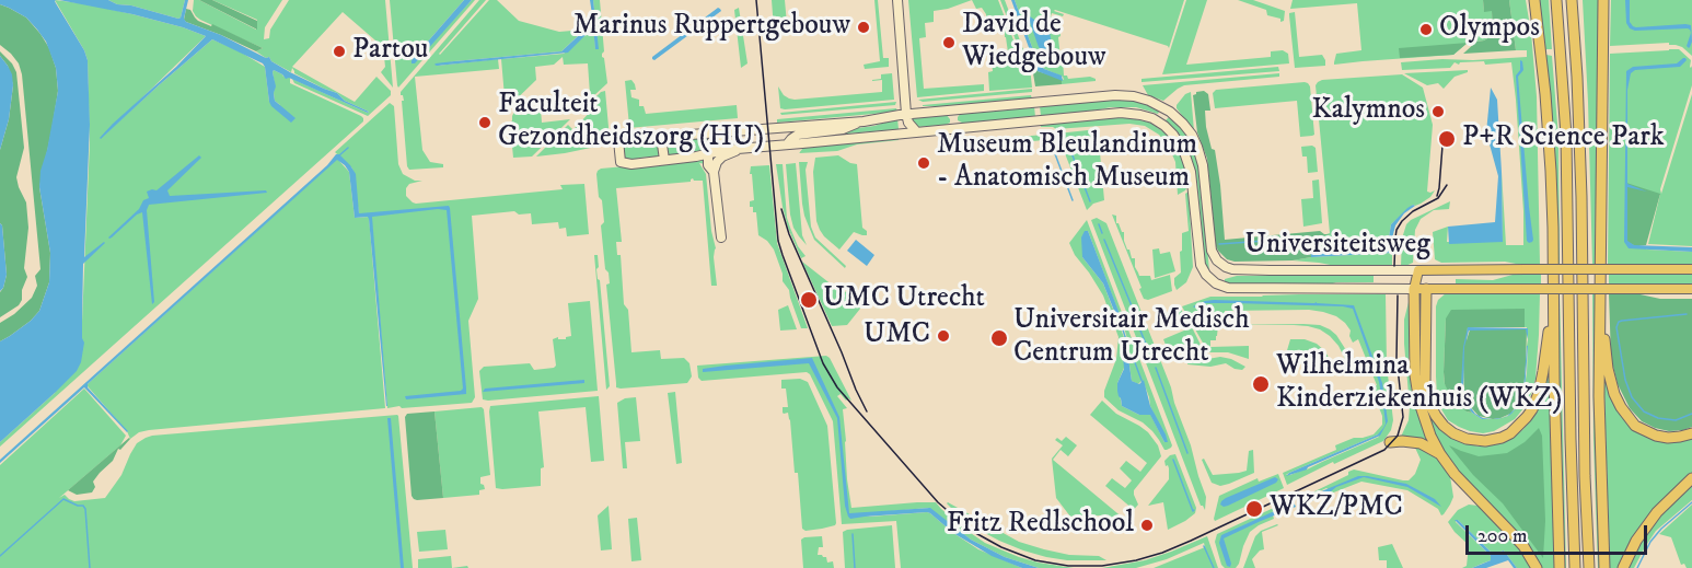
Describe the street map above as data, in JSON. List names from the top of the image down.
{
  "streets": {
    "main road": ["Universiteitsweg"]
  },
  "places": [
    "Marinus Ruppertgebouw",
    "Olympos",
    "David de Wiedgebouw",
    "Partou",
    "Kalymnos",
    "Faculteit Gezondheidszorg (HU)",
    "P+R Science Park",
    "Museum Bleulandinum - Anatomisch Museum",
    "UMC Utrecht",
    "UMC",
    "Universitair Medisch Centrum Utrecht",
    "Wilhelmina Kinderziekenhuis (WKZ)",
    "WKZ/PMC",
    "Fritz Redlschool"
  ],
  "scale_bar": "200 m"
}
